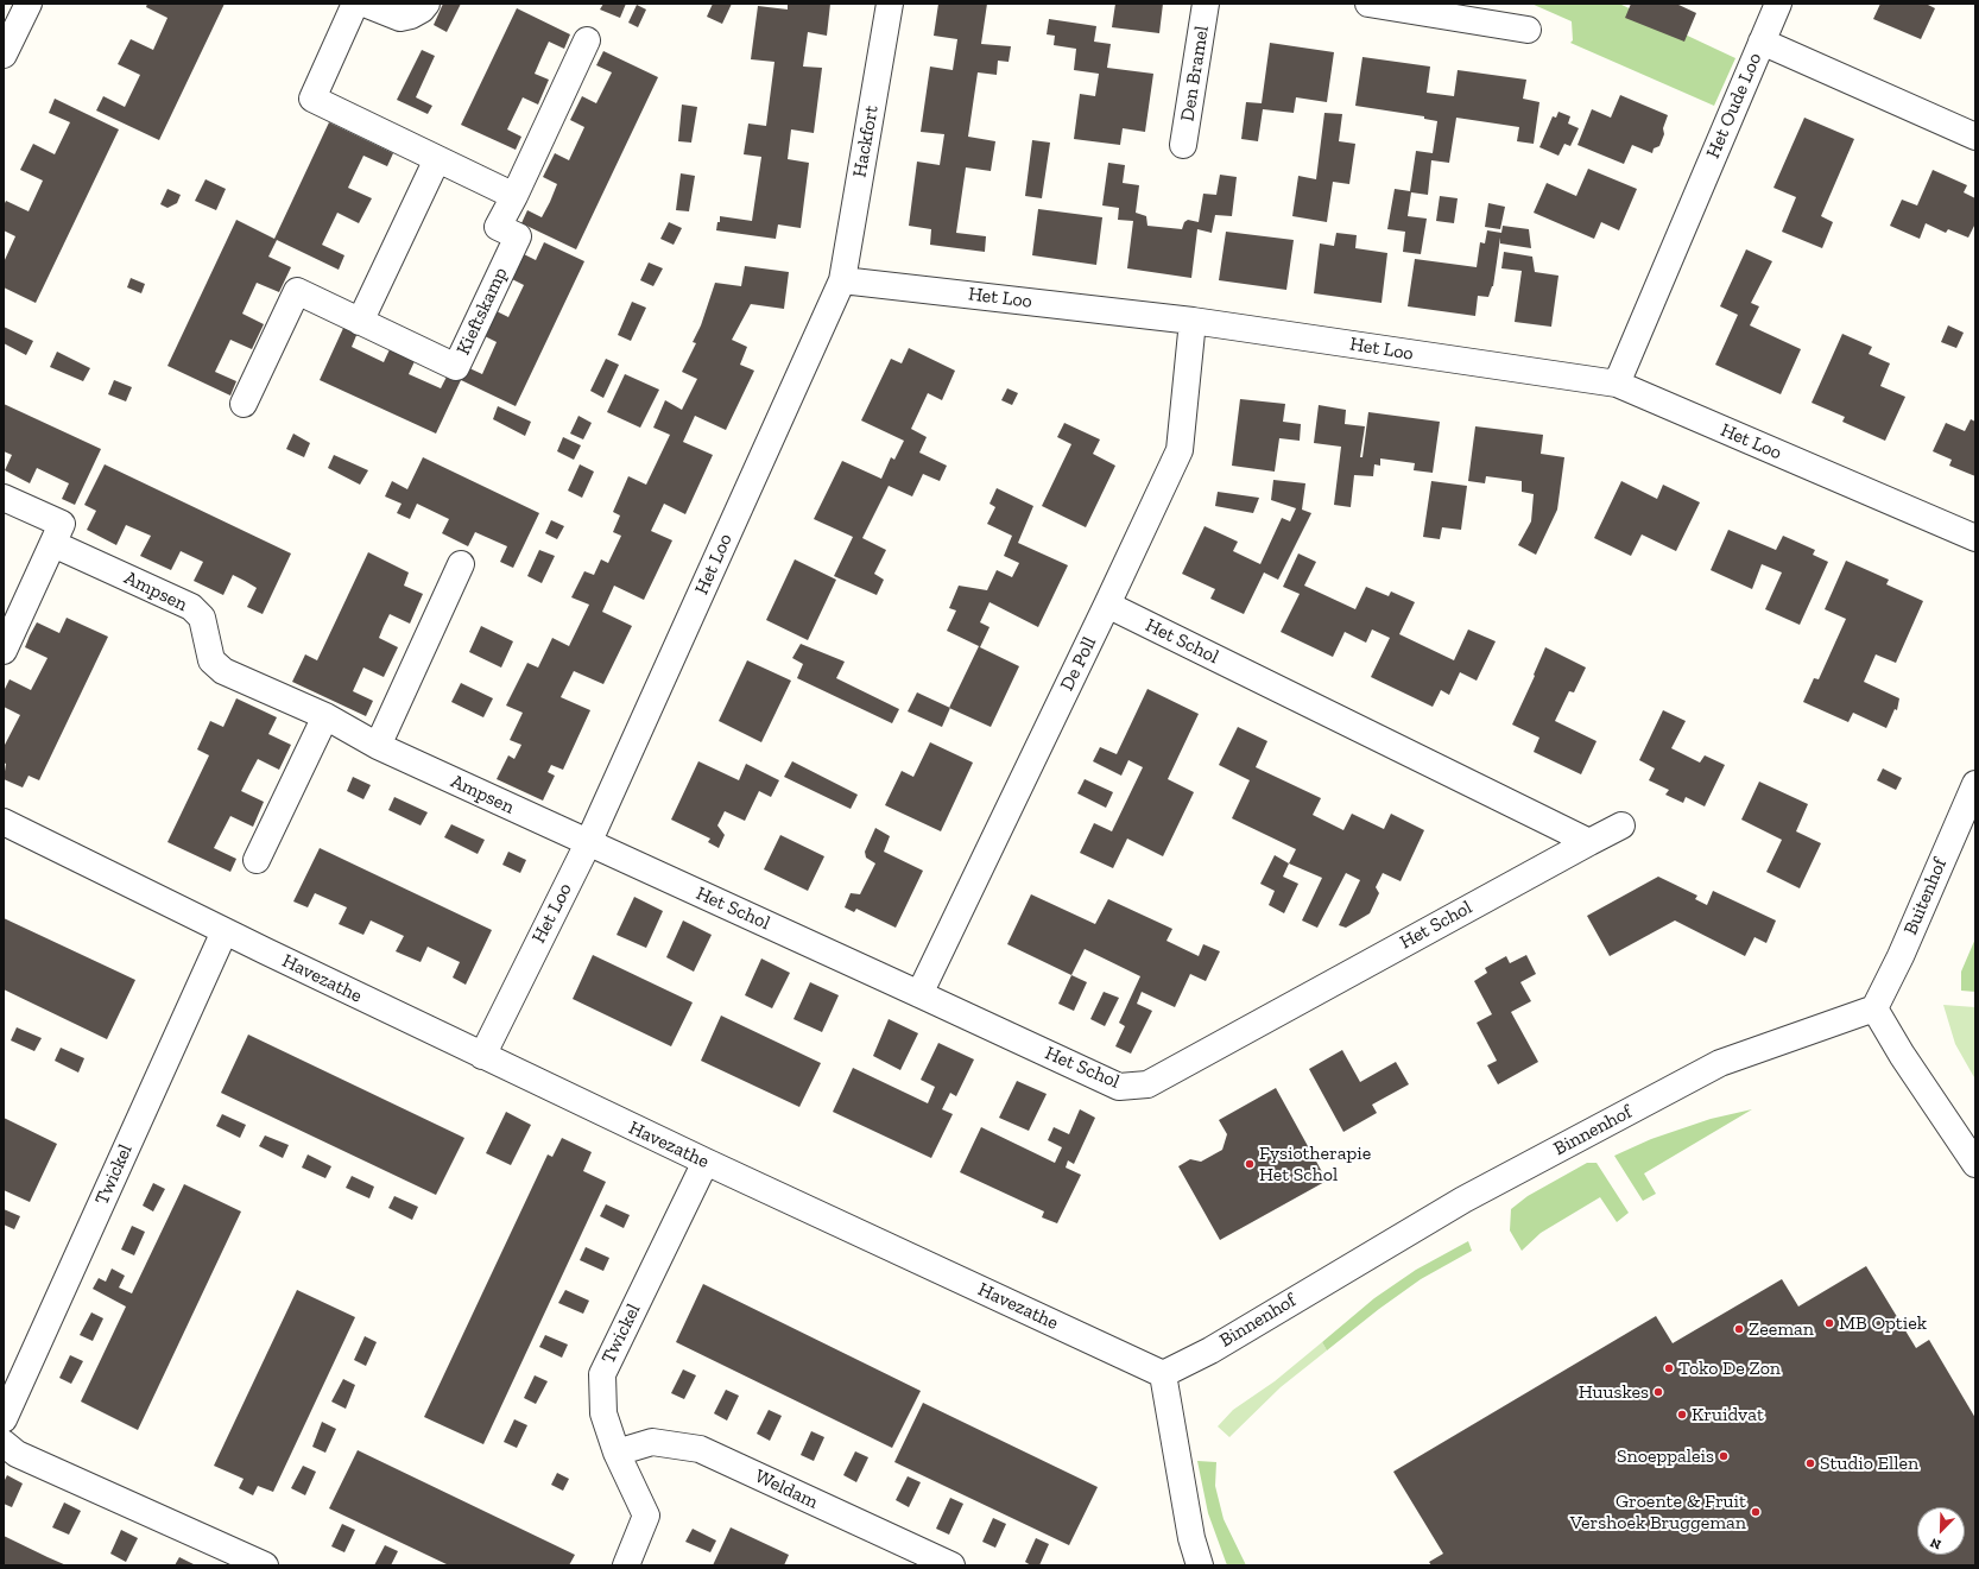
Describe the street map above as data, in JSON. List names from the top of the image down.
{
  "streets": {
    "street": [
      "Den Bramel",
      "Het Oude Loo",
      "Hackfort",
      "Het Loo",
      "Kieftskamp",
      "Ampsen",
      "Het Schol",
      "De Poll",
      "Buitenhof",
      "Havezathe",
      "Binnenhof",
      "Twickel",
      "Weldam"
    ]
  },
  "crossings": [
    ["Het Oude Loo", "Het Loo"],
    ["Hackfort", "Het Loo"],
    ["Het Loo", "Ampsen"],
    ["Het Loo", "Het Schol"],
    ["Het Loo", "De Poll"],
    ["Het Loo", "Havezathe"],
    ["Ampsen", "Het Schol"],
    ["Het Schol", "De Poll"],
    ["Buitenhof", "Binnenhof"],
    ["Havezathe", "Binnenhof"],
    ["Havezathe", "Twickel"],
    ["Twickel", "Weldam"]
  ],
  "places": [
    "Fysiotherapie Het Schol",
    "MB Optiek",
    "Zeeman",
    "Toko De Zon",
    "Huuskes",
    "Kruidvat",
    "Snoeppaleis",
    "Studio Ellen",
    "Groente & Fruit Vershoek Bruggeman"
  ],
  "north": "bottom left"
}
